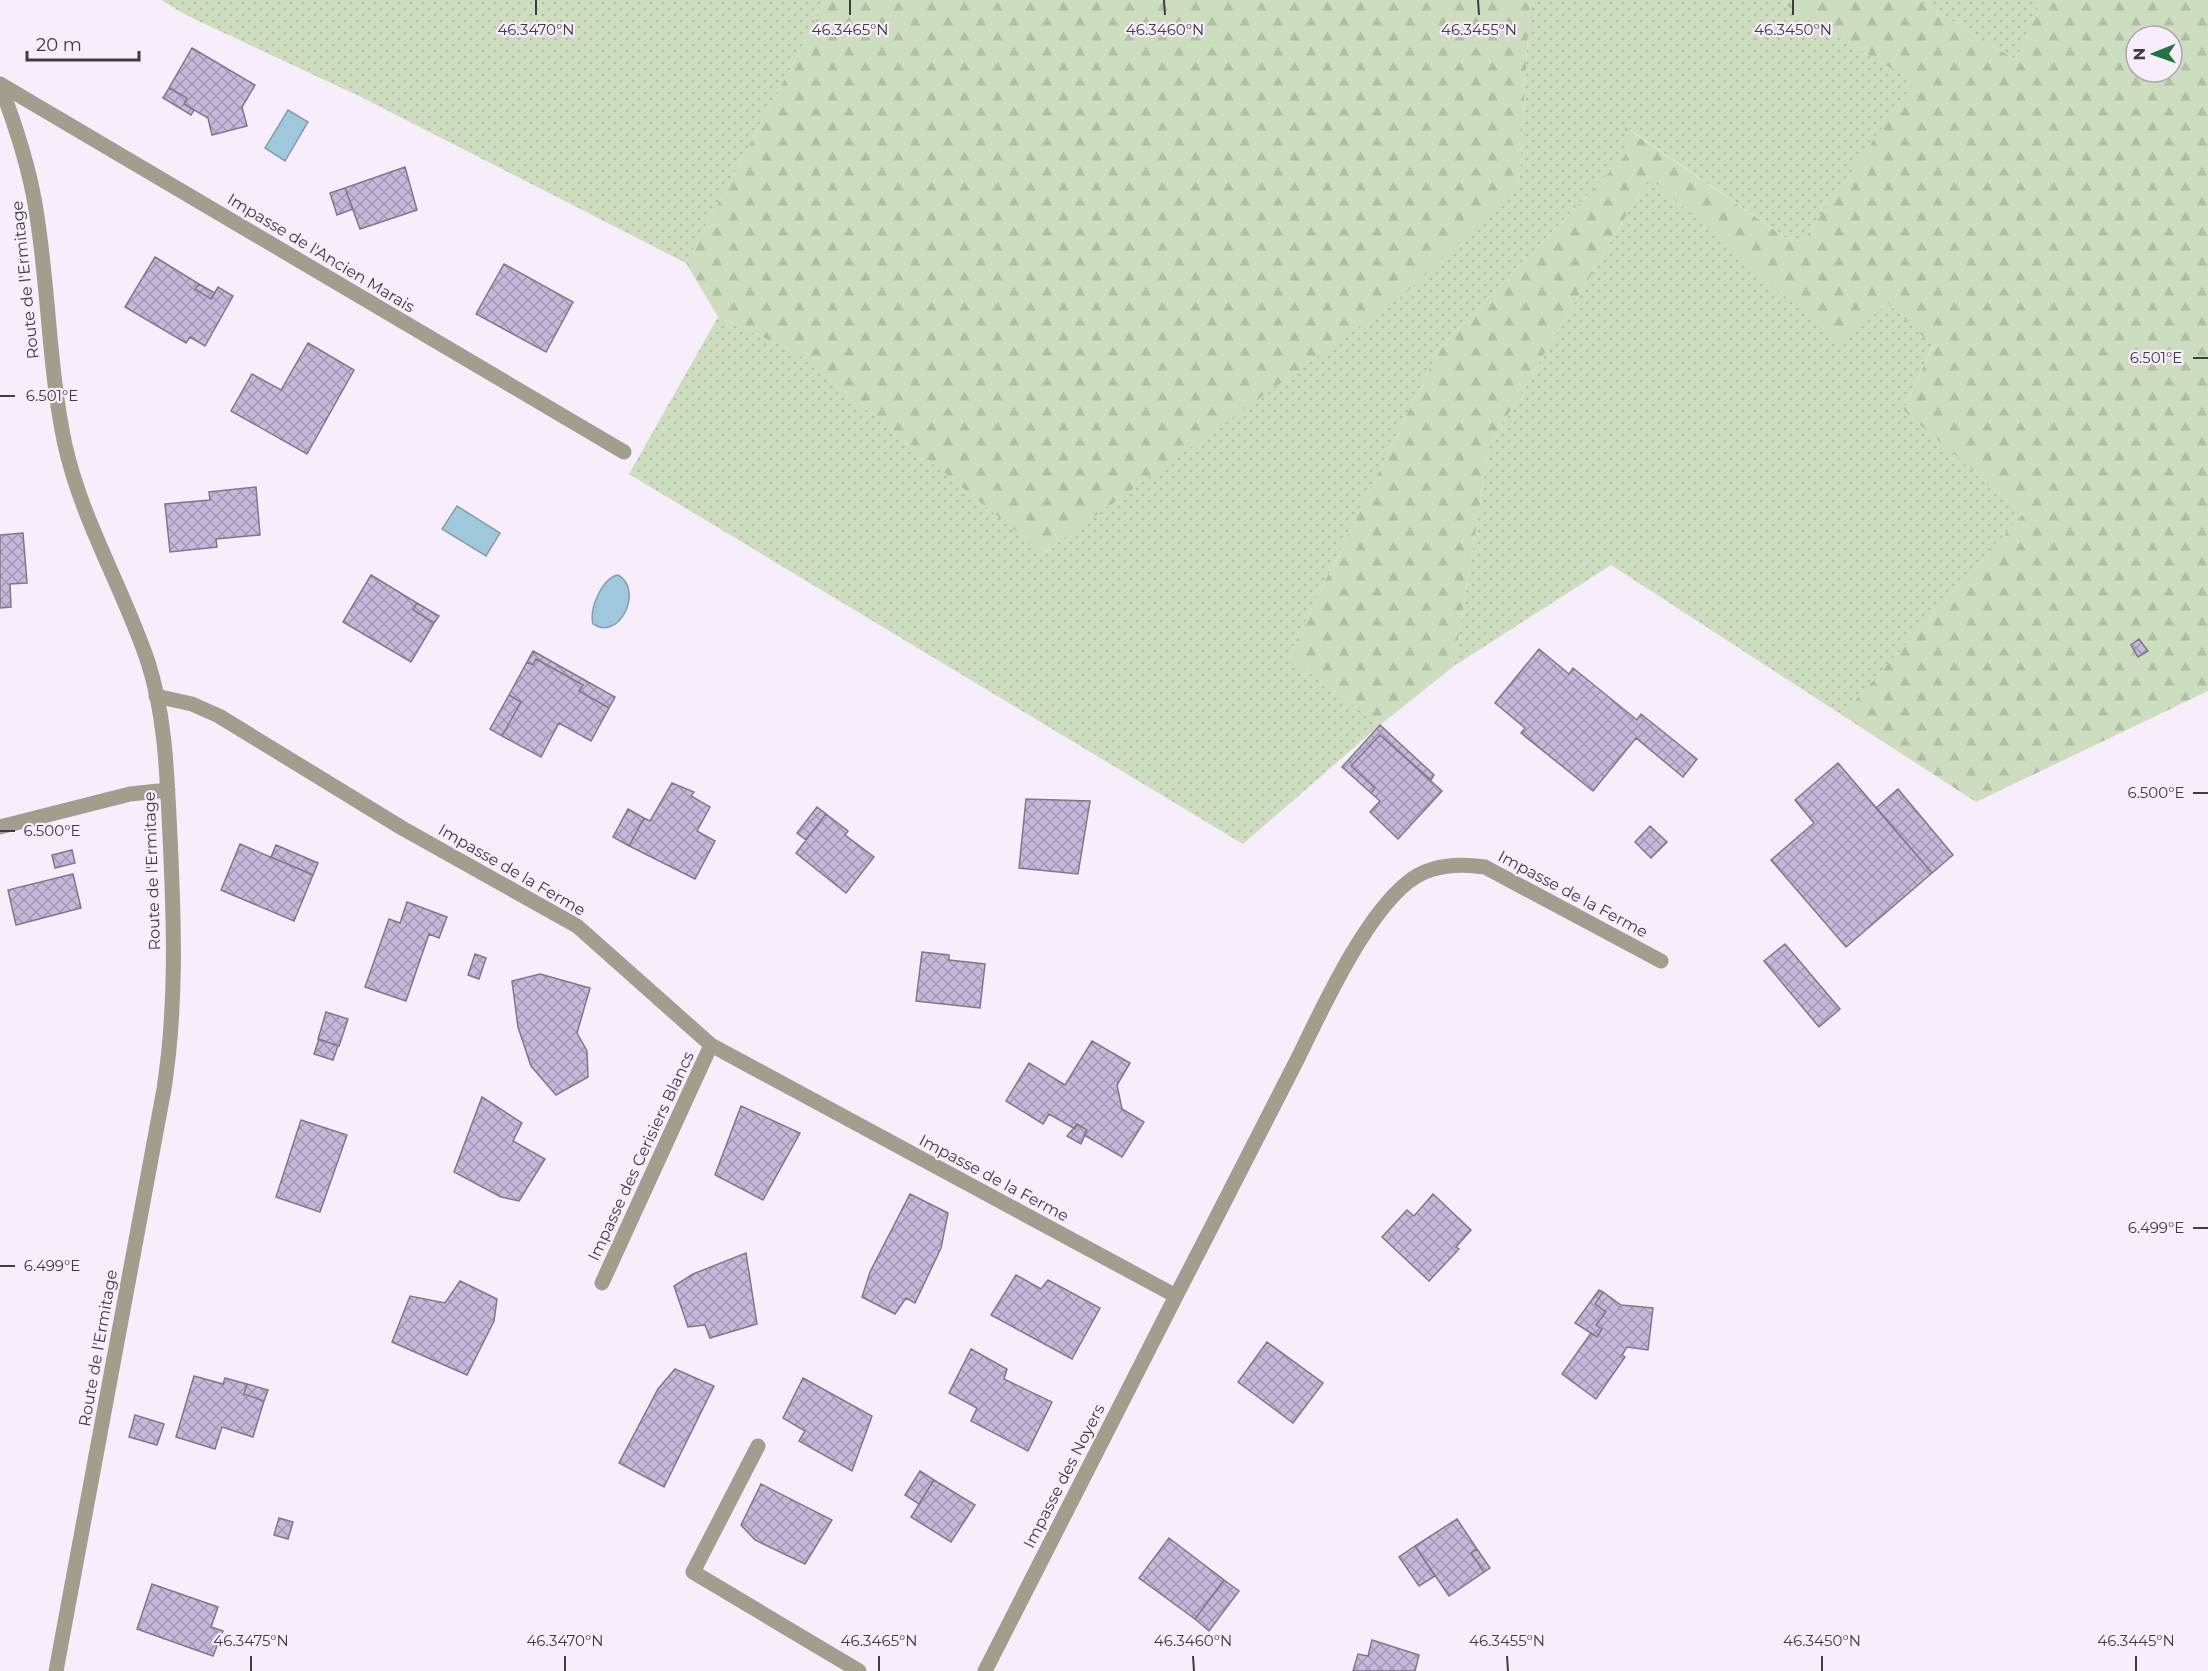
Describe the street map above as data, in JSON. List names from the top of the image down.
{
  "streets": {
    "street": [
      "Impasse de l'Ancien Marais",
      "Route de l'Ermitage",
      "Impasse de la Ferme",
      "Impasse des Cerisiers Blancs",
      "Impasse des Noyers"
    ]
  },
  "crossings": [
    ["Impasse de l'Ancien Marais", "Route de l'Ermitage"],
    ["Route de l'Ermitage", "Impasse de la Ferme"],
    ["Impasse de la Ferme", "Impasse des Cerisiers Blancs"],
    ["Impasse de la Ferme", "Impasse des Noyers"]
  ],
  "scale_bar": "20 m",
  "north": "left",
  "coordinates": [
    "46.3470°N",
    "46.3465°N",
    "46.3460°N",
    "46.3455°N",
    "46.3450°N",
    "6.501°E",
    "6.500°E",
    "6.499°E",
    "46.3475°N",
    "46.3445°N"
  ]
}
